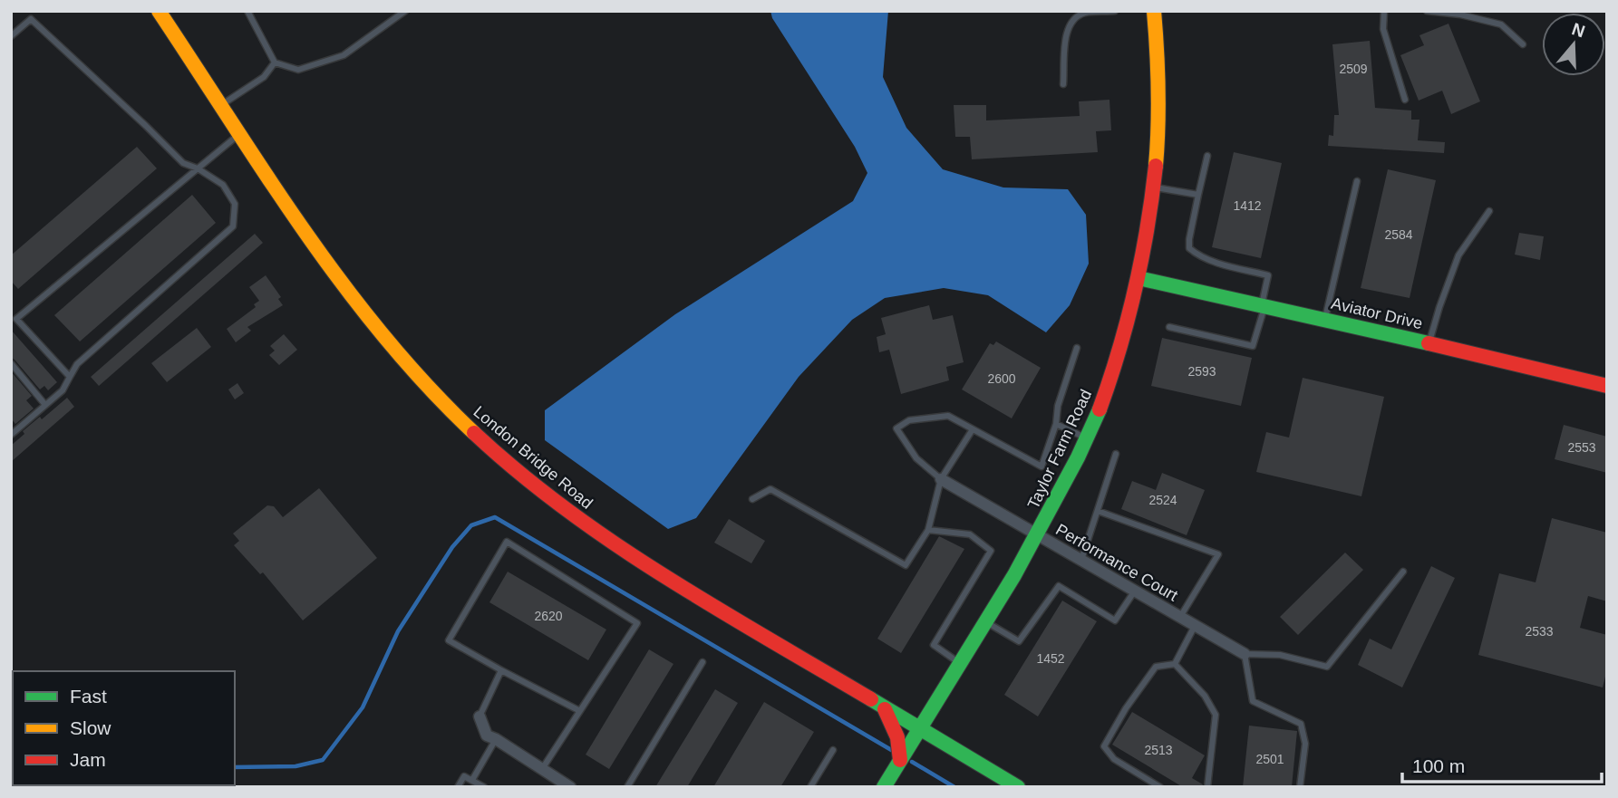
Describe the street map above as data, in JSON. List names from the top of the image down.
{
  "streets": {
    "street": [
      "Aviator Drive",
      "Taylor Farm Road",
      "London Bridge Road",
      "Performance Court"
    ]
  },
  "crossings": [
    ["Aviator Drive", "Taylor Farm Road"],
    ["Taylor Farm Road", "London Bridge Road"],
    ["Taylor Farm Road", "Performance Court"]
  ],
  "house_numbers": [
    "2509",
    "1412",
    "2584",
    "2593",
    "2600",
    "2553",
    "2524",
    "2620",
    "2533",
    "1452",
    "2513",
    "2501"
  ],
  "legend": ["Fast", "Slow", "Jam"],
  "scale_bar": "100 m",
  "north": "top"
}
